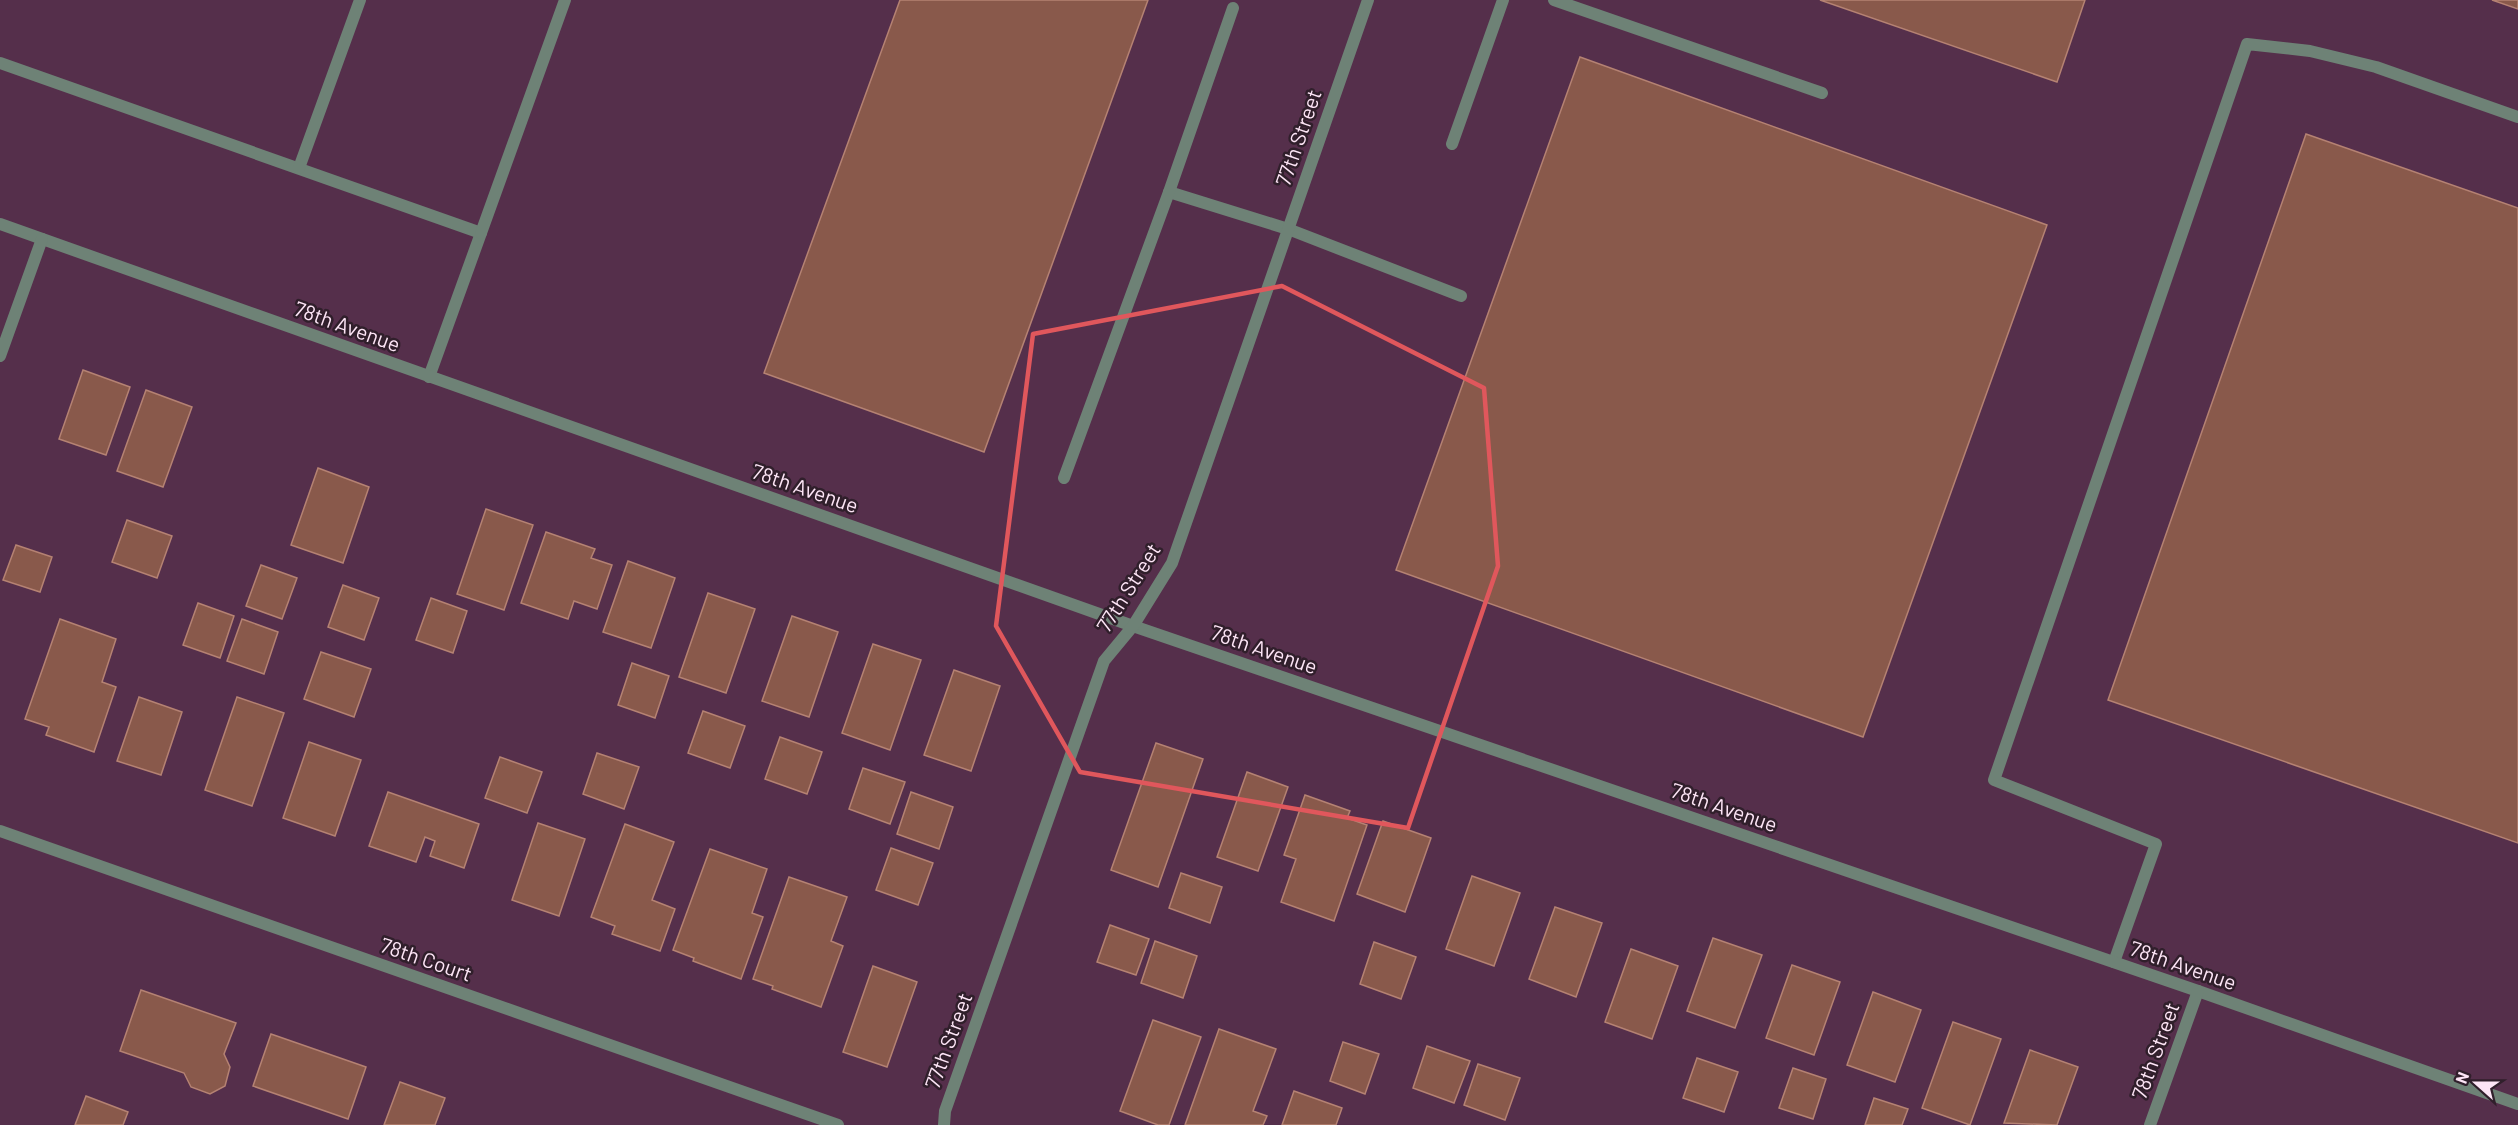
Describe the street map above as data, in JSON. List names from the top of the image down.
{
  "streets": {
    "street": [
      "77th Street",
      "78th Avenue",
      "78th Court",
      "78th Street"
    ]
  },
  "crossings": [
    ["77th Street", "78th Avenue"],
    ["78th Avenue", "78th Street"]
  ],
  "north": "left"
}
